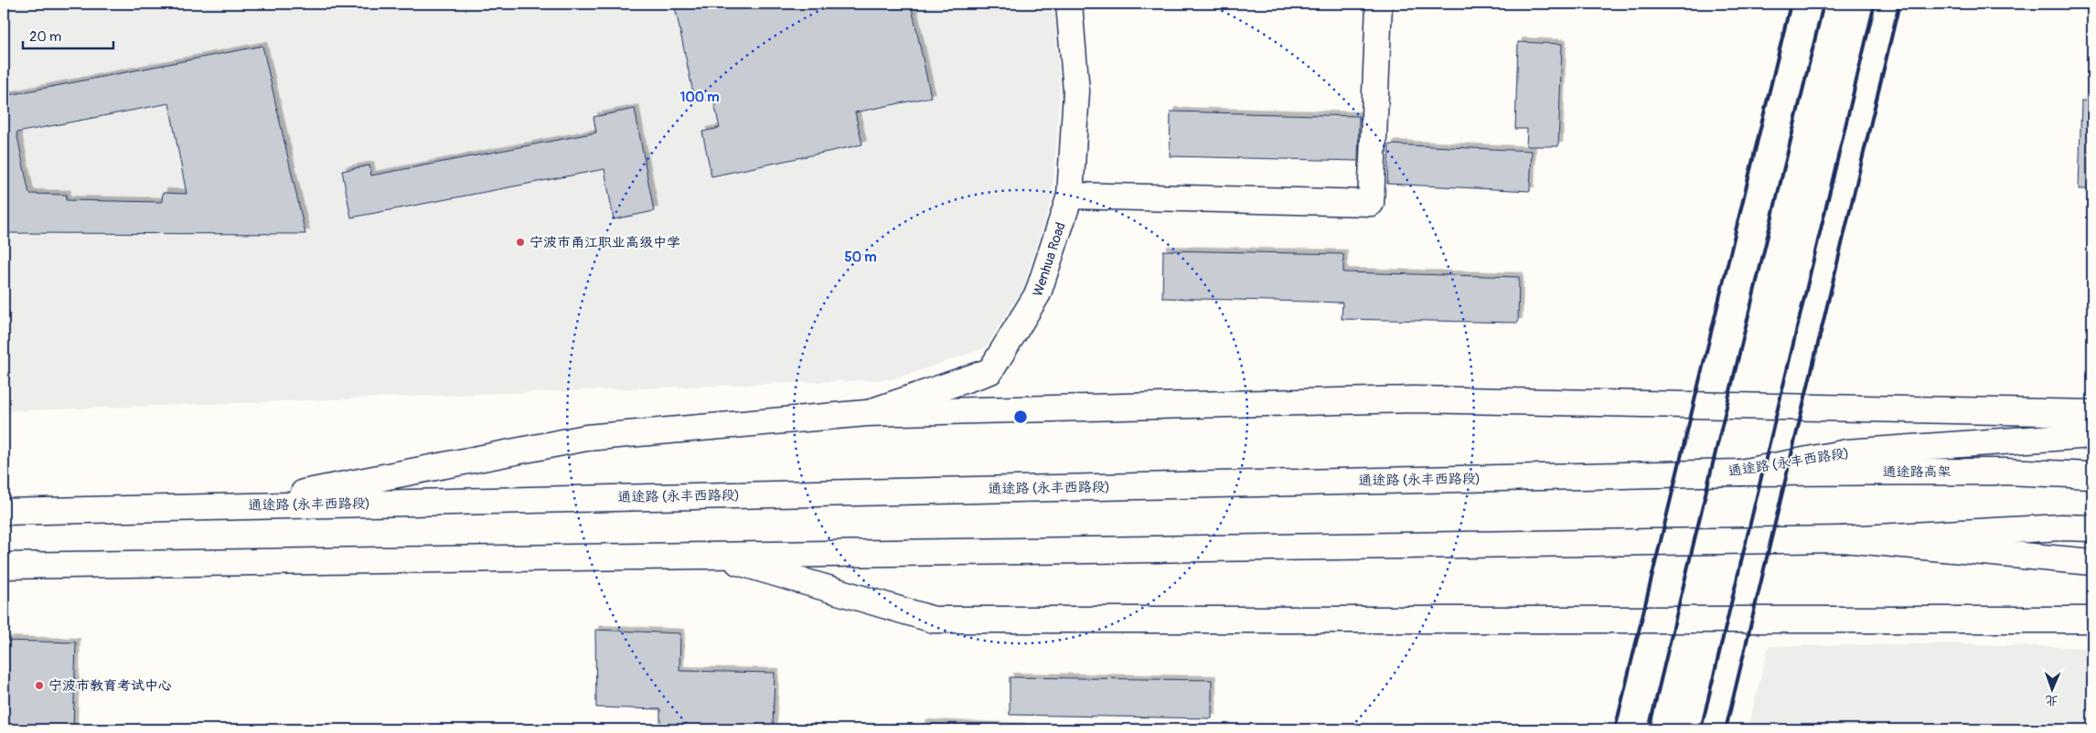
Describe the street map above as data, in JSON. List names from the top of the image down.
{
  "streets": {
    "main road": ["Wenhua Road", "通途路 (永丰西路段)", "通途路高架"]
  },
  "crossings": [
    ["通途路 (永丰西路段)", "通途路高架"]
  ],
  "places": ["宁波市甬江职业高级中学", "宁波市教育考试中心"],
  "scale_bar": "20 m",
  "north": "bottom",
  "rings": ["100 m", "50 m"]
}
